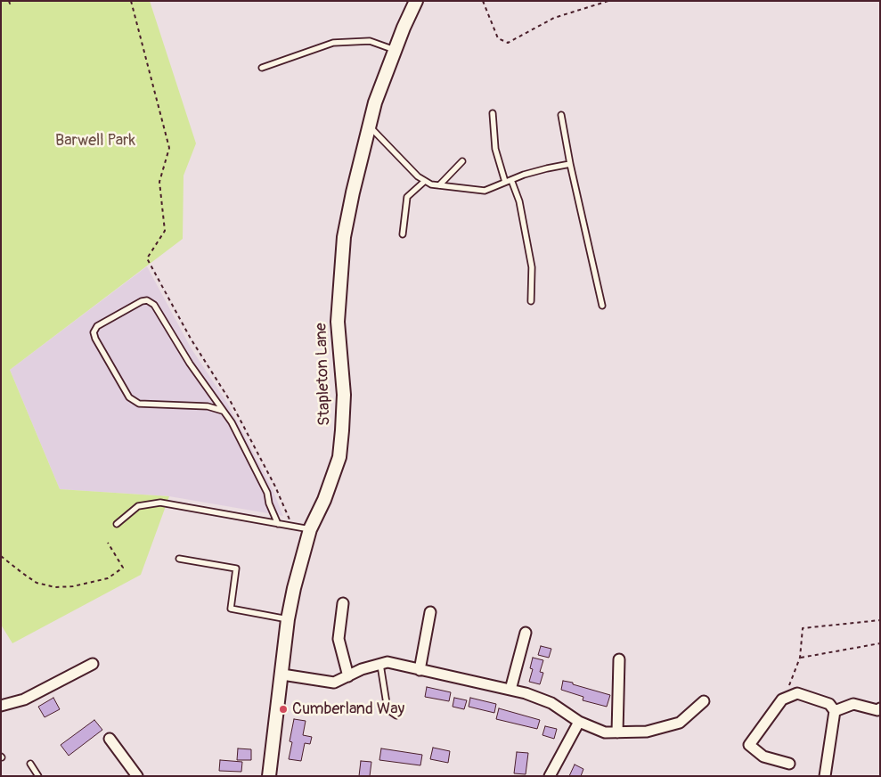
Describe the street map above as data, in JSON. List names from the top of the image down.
{
  "streets": {
    "street": ["Stapleton Lane"]
  },
  "parks": ["Barwell Park"],
  "places": ["Cumberland Way"]
}
